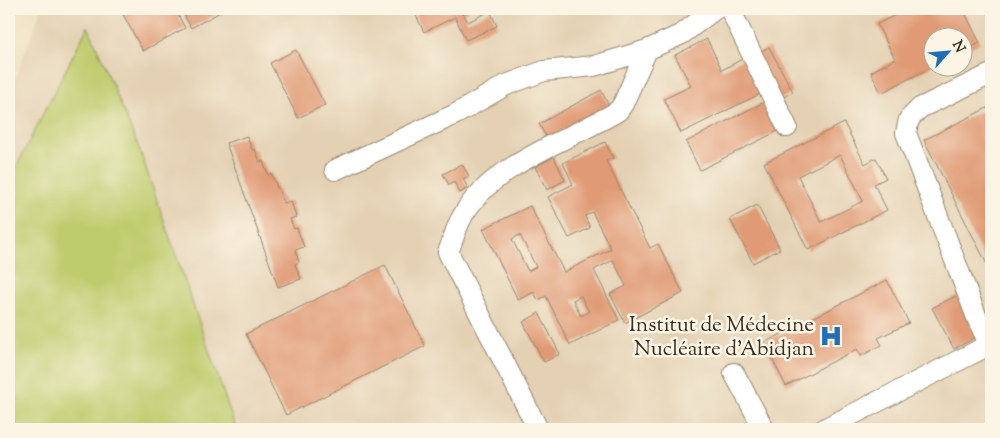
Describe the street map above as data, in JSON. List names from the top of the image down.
{
  "places": {
    "hospital": ["Institut de Médecine Nucléaire d'Abidjan"]
  },
  "north": "top right"
}
